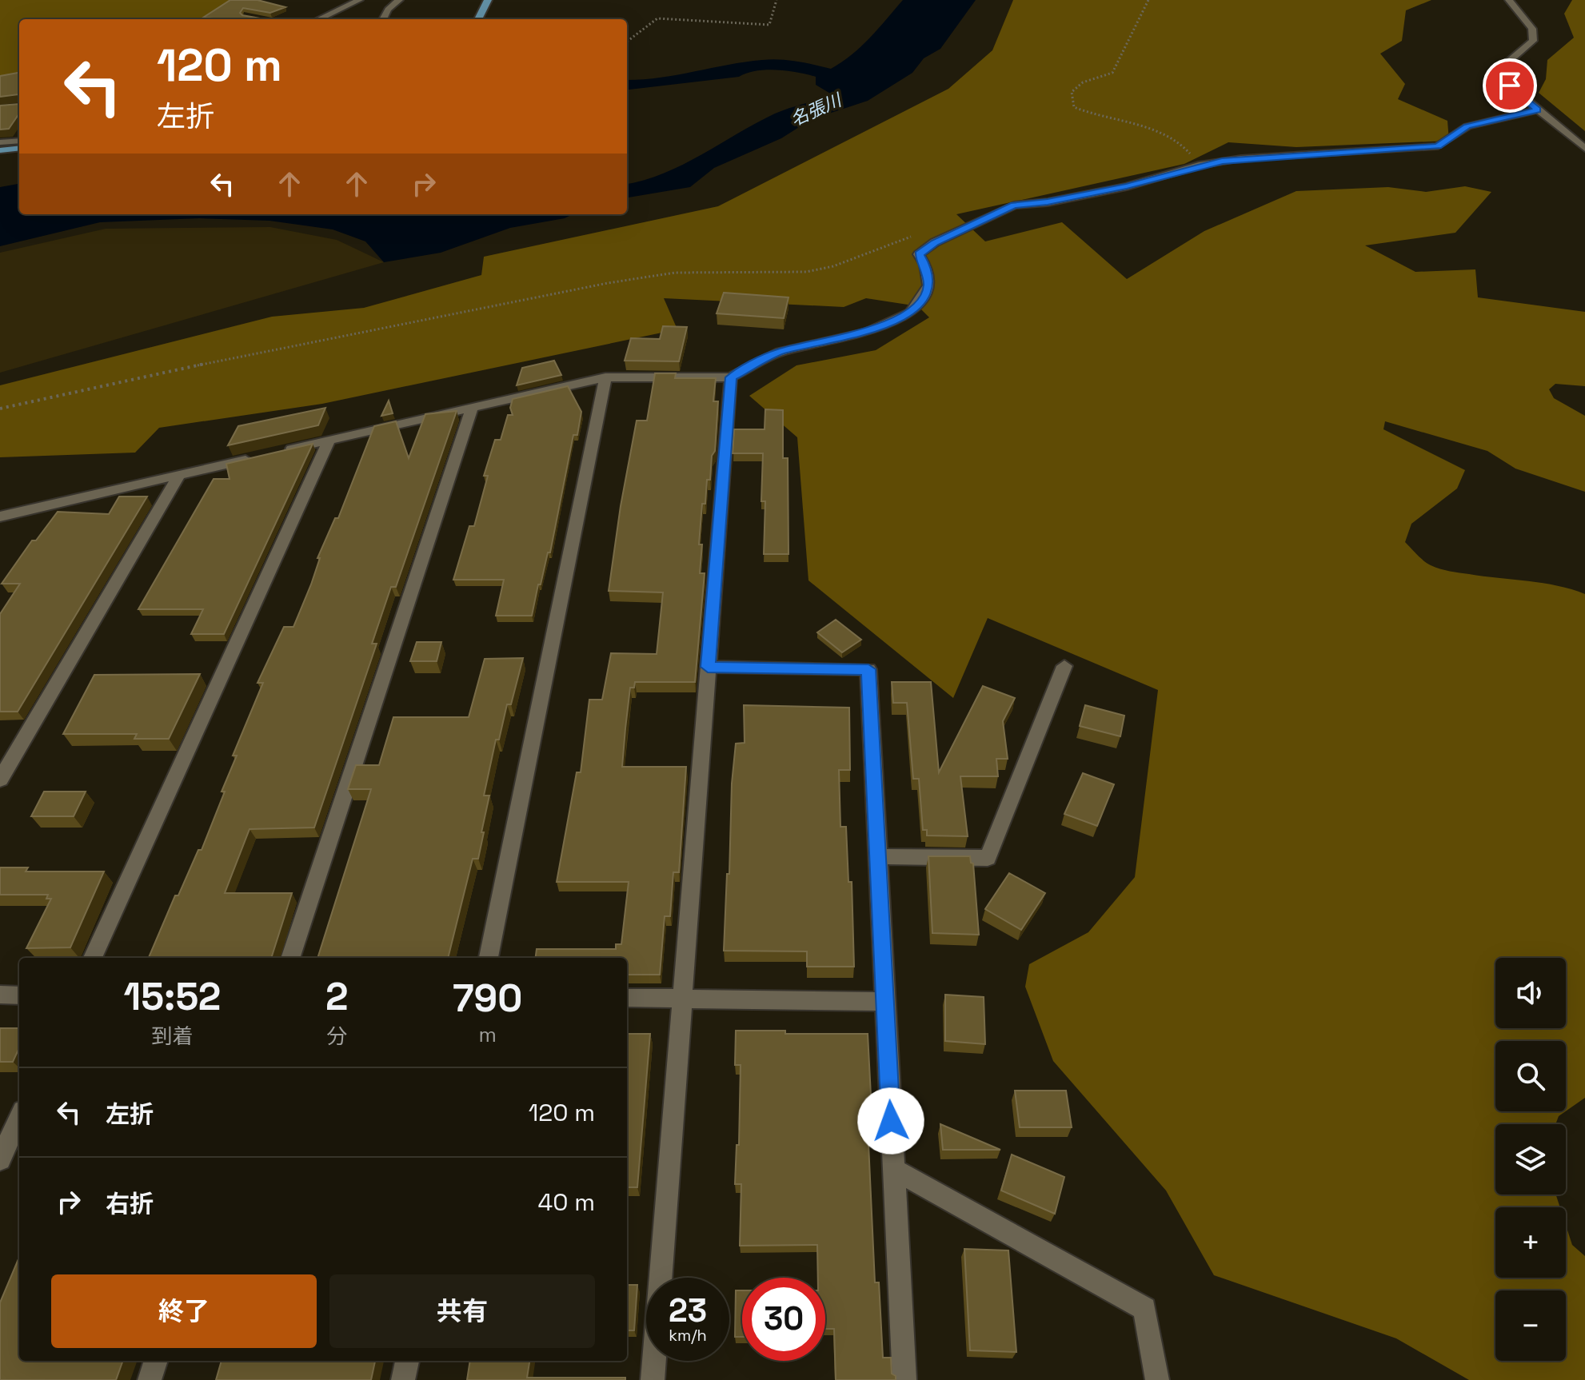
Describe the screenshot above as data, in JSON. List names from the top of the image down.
{
  "water": ["名張川"],
  "page": {
    "turn": ["120 m", "左折"],
    "map_buttons": ["+", "−"],
    "eta": [
      "15:52",
      "到着",
      "2",
      "分",
      "790",
      "m"
    ],
    "list": [
      {
        "name": "左折",
        "value": "120 m"
      },
      {
        "name": "右折",
        "value": "40 m"
      }
    ],
    "buttons": ["終了", "共有"],
    "speed": "23 km/h",
    "limit": "30"
  }
}
